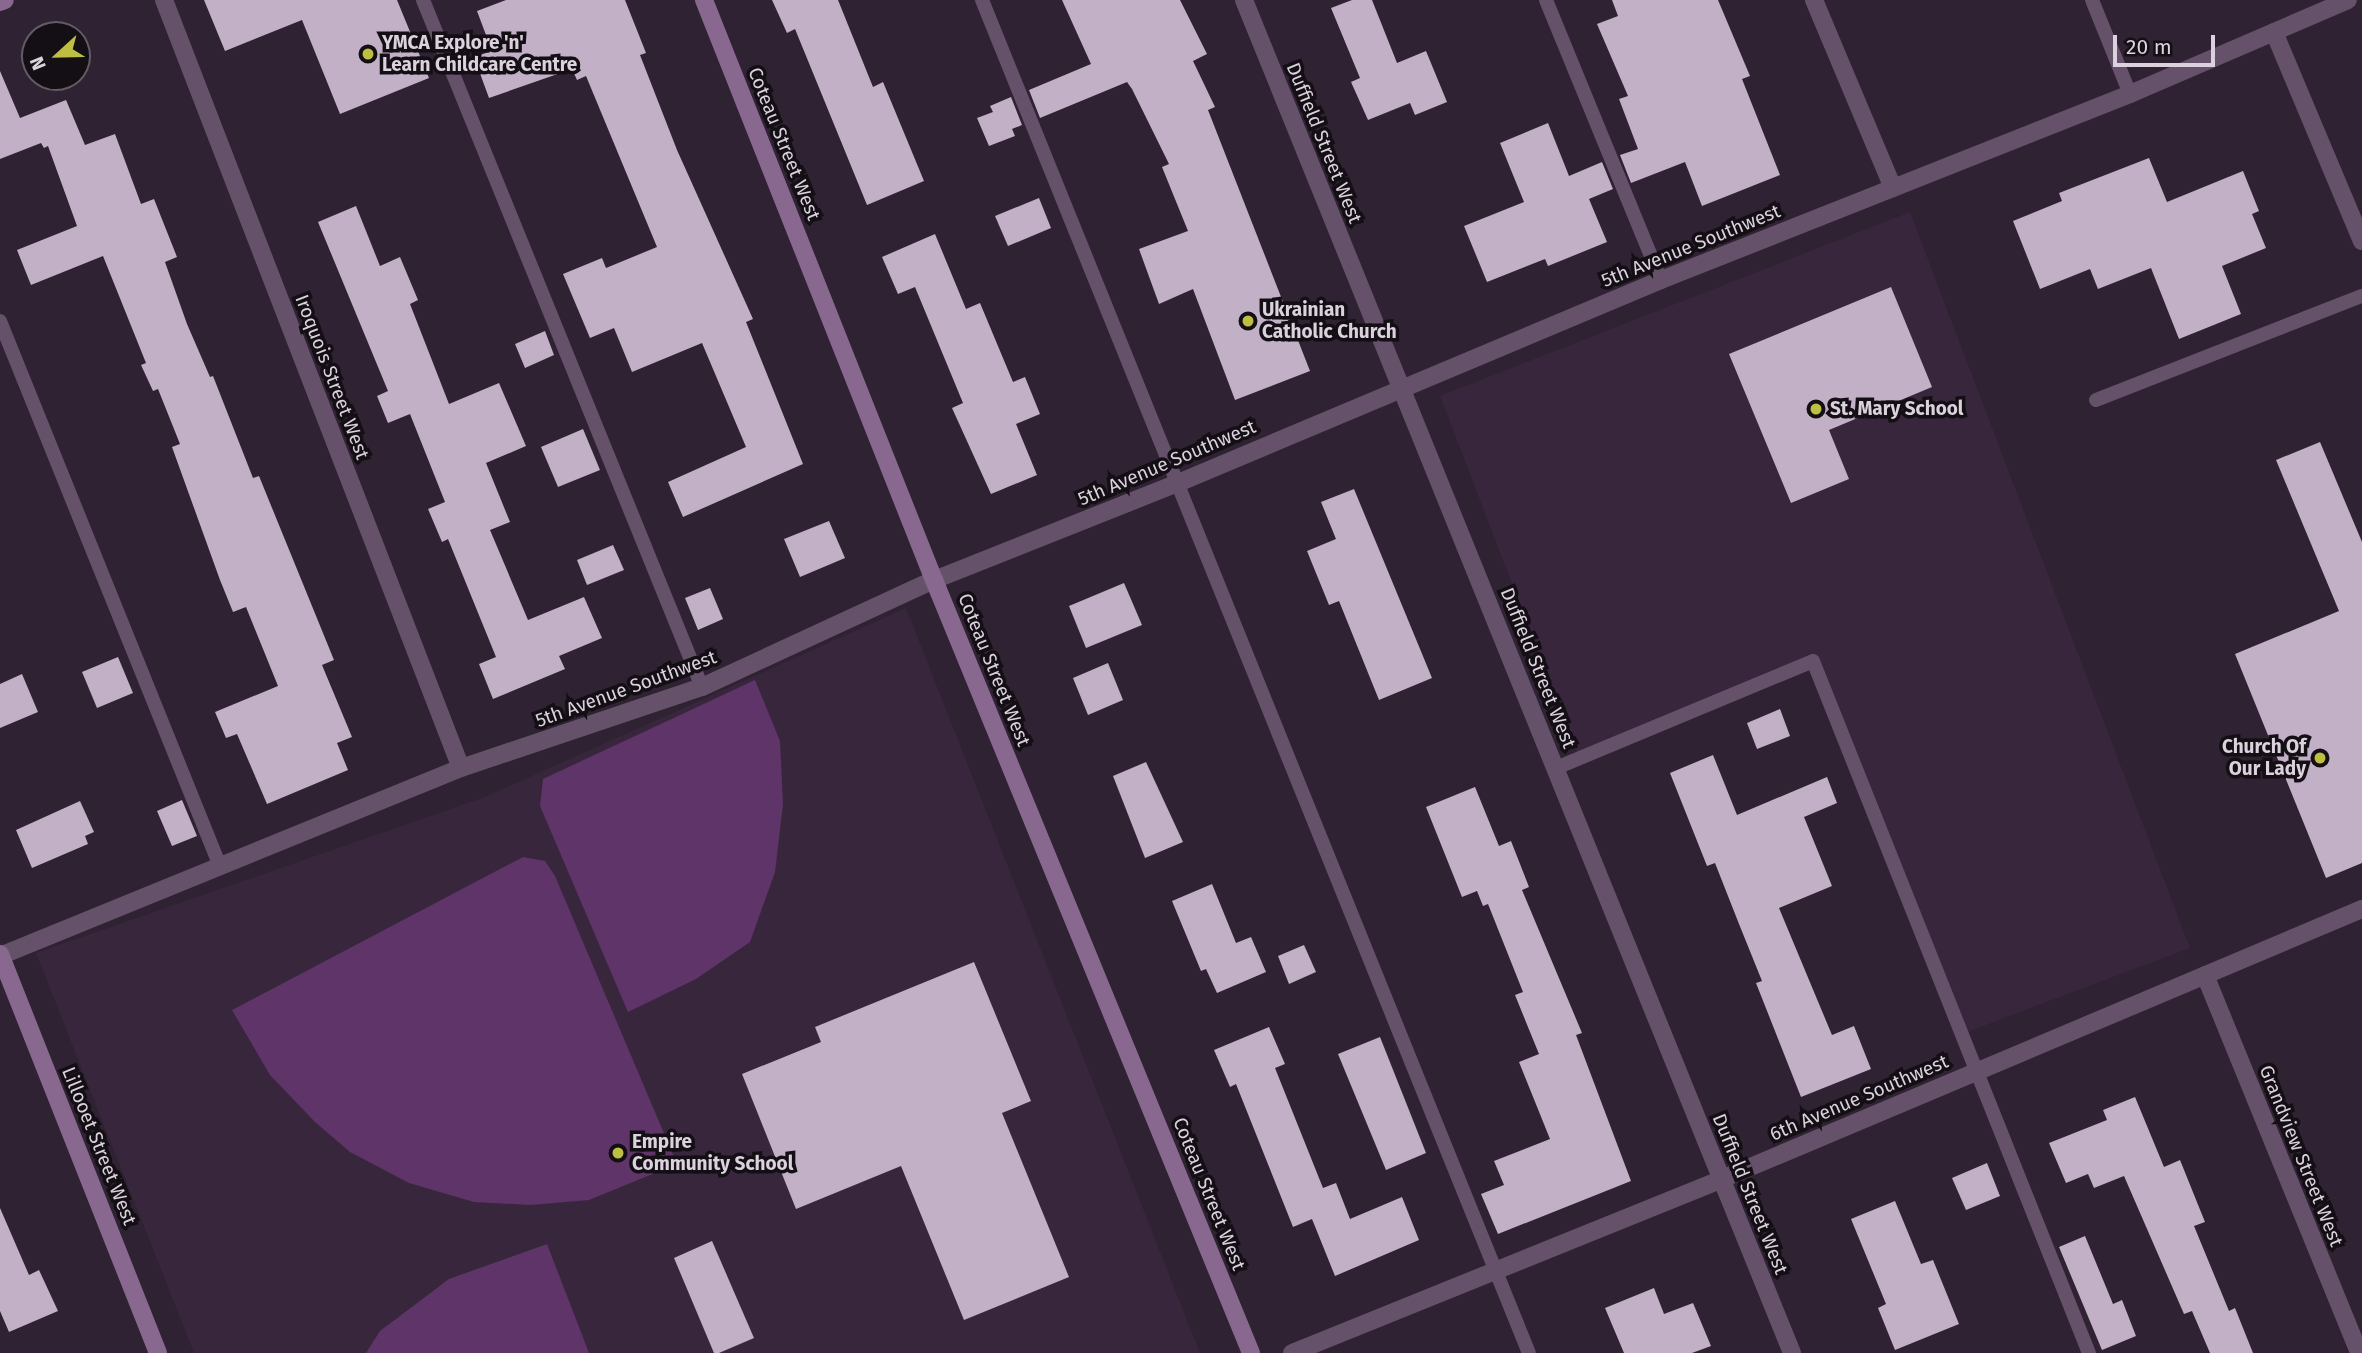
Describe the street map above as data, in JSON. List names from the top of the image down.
{
  "streets": {
    "street": [
      "Duffield Street West",
      "Coteau Street West",
      "5th Avenue Southwest",
      "Iroquois Street West",
      "6th Avenue Southwest",
      "Lillooet Street West",
      "Grandview Street West"
    ]
  },
  "crossings": [
    ["Duffield Street West", "5th Avenue Southwest"],
    ["Duffield Street West", "6th Avenue Southwest"],
    ["Coteau Street West", "5th Avenue Southwest"],
    ["5th Avenue Southwest", "Iroquois Street West"],
    ["5th Avenue Southwest", "Lillooet Street West"],
    ["6th Avenue Southwest", "Grandview Street West"]
  ],
  "places": [
    "YMCA Explore 'n' Learn Childcare Centre",
    "Ukrainian Catholic Church",
    "St. Mary School",
    "Church Of Our Lady",
    "Empire Community School"
  ],
  "scale_bar": "20 m",
  "north": "left"
}
